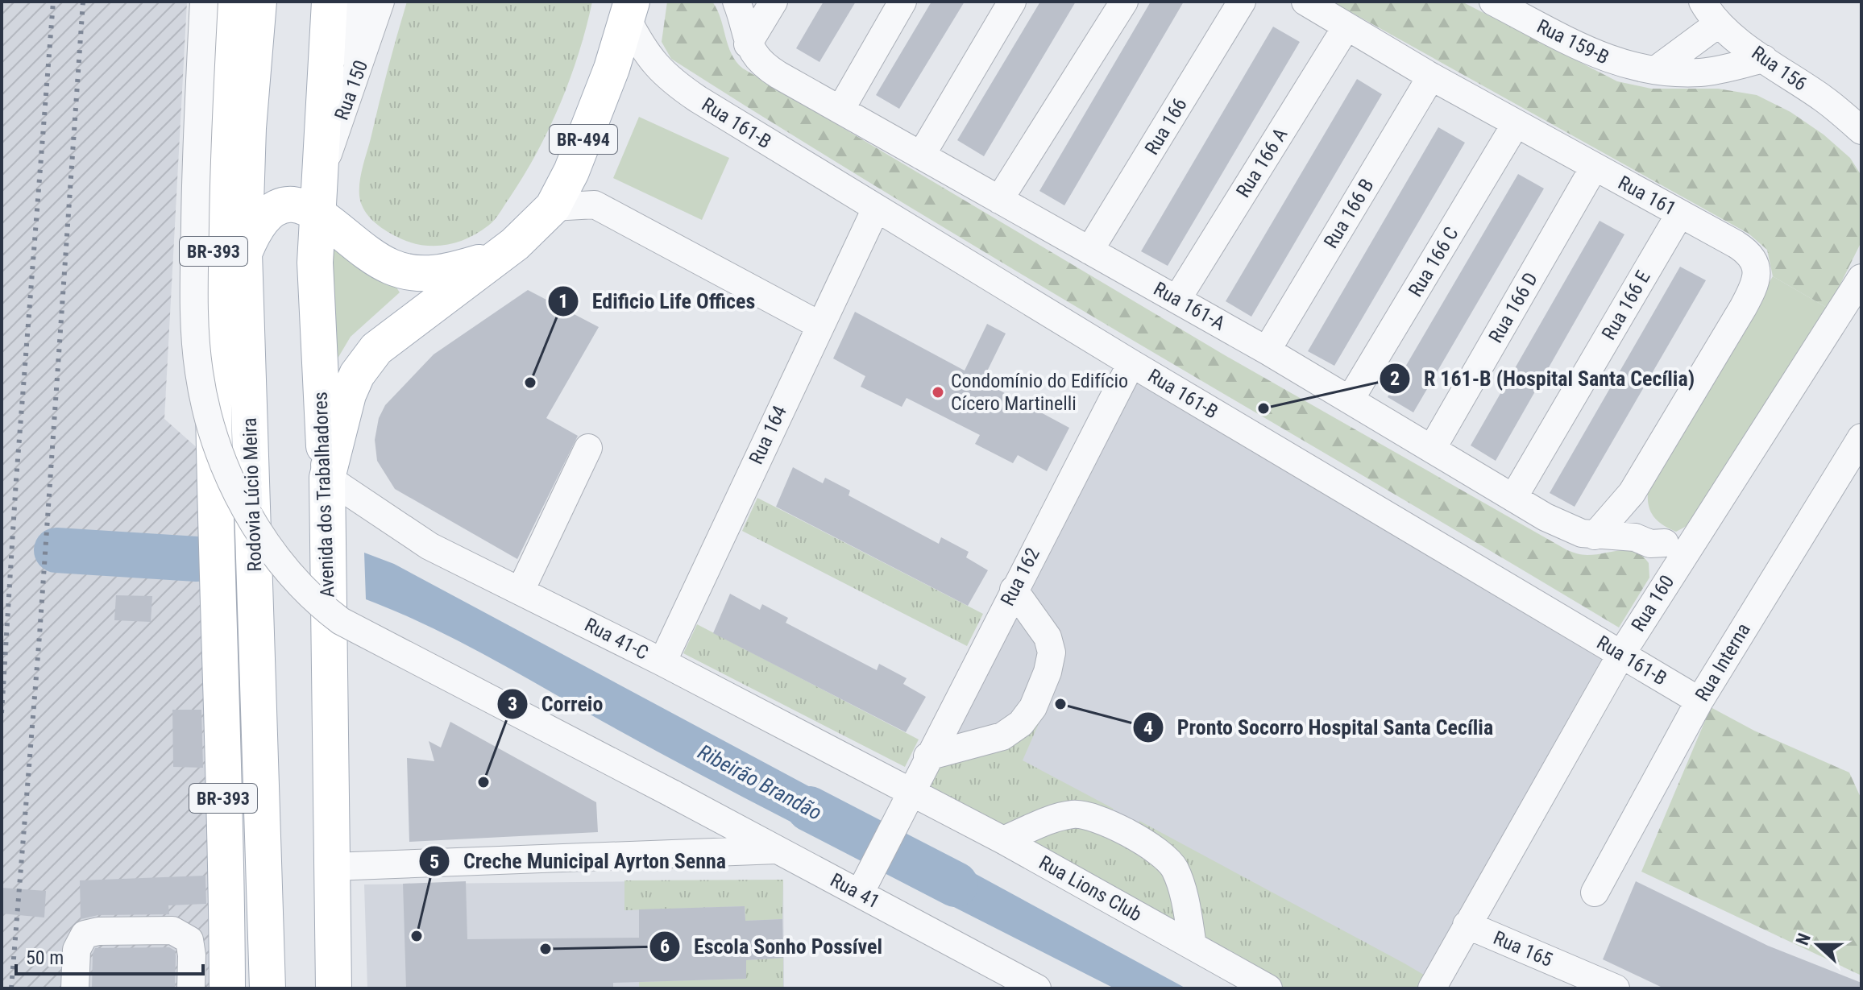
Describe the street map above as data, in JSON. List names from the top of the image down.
{
  "streets": {
    "main road": [
      "BR-494",
      "BR-393",
      "Rodovia Lúcio Meira",
      "Avenida dos Trabalhadores"
    ],
    "street": [
      "Rua 159-B",
      "Rua 156",
      "Rua 150",
      "Rua 161-B",
      "Rua 166",
      "Rua 166 A",
      "Rua 161",
      "Rua 166 B",
      "Rua 166 C",
      "Rua 166 E",
      "Rua 161-A",
      "Rua 166 D",
      "Rua 164",
      "Rua 162",
      "Rua 160",
      "Rua 41-C",
      "Rua Interna",
      "Rua Lions Club",
      "Rua 41",
      "Rua 165"
    ]
  },
  "crossings": [
    ["Rua 159-B", "Rua 156"],
    ["Rua 150", "Avenida dos Trabalhadores"],
    ["Rua 161-B", "BR-494"],
    ["Rua 161-B", "Rua 164"],
    ["Rua 161-B", "Rua 162"],
    ["Rua 161-B", "Rua 160"],
    ["Rua 161-B", "Rua Interna"],
    ["Rua 166", "Rua 161-A"],
    ["Rua 166 A", "Rua 161"],
    ["Rua 166 A", "Rua 161-A"],
    ["Rua 161", "Rua 166 B"],
    ["Rua 161", "Rua 166 C"],
    ["Rua 161", "Rua 166 E"],
    ["Rua 161", "Rua 161-A"],
    ["Rua 161", "Rua 166 D"],
    ["Rua 166 B", "Rua 161-A"],
    ["Rua 166 C", "Rua 161-A"],
    ["Rua 166 E", "Rua 161-A"],
    ["Rua 161-A", "Rua 166 D"],
    ["Rua 161-A", "Rua 160"],
    ["Rua 164", "Rua 41-C"],
    ["Avenida dos Trabalhadores", "Rua 41-C"],
    ["Rua 162", "Rua 41-C"],
    ["Rua 162", "Rua Lions Club"],
    ["Rua 162", "Rua 41"],
    ["Rua 160", "Rua 165"],
    ["Rua 41-C", "Rua Lions Club"]
  ],
  "water": ["Ribeirão Brandão"],
  "places": [
    "Edificio Life Offices",
    "Condomínio do Edifício Cícero Martinelli",
    "R 161-B (Hospital Santa Cecília)",
    "Pronto Socorro Hospital Santa Cecília",
    "Correio",
    "Creche Municipal Ayrton Senna",
    "Escola Sonho Possível"
  ],
  "scale_bar": "50 m",
  "north": "left"
}
